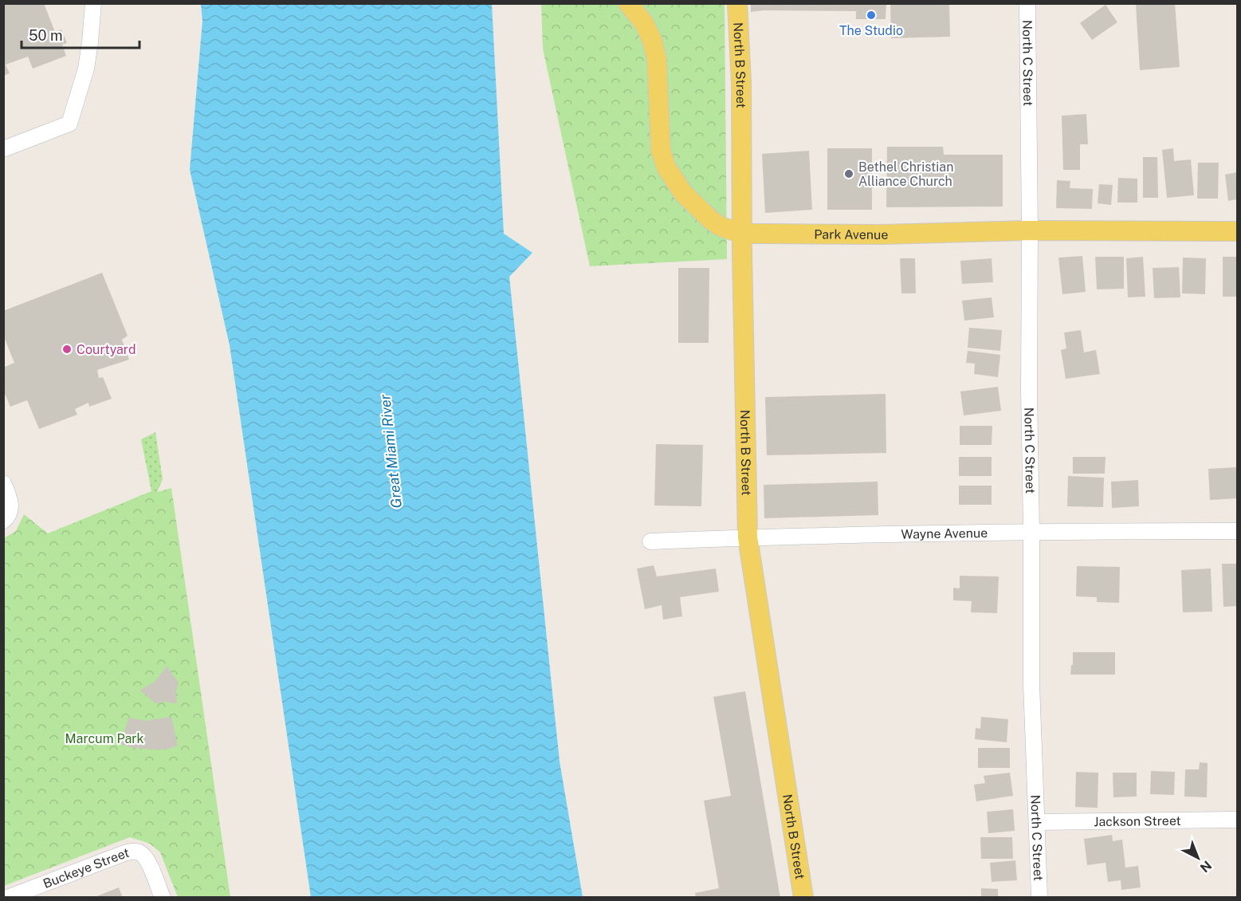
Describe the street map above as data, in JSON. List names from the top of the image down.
{
  "streets": {
    "main road": ["North B Street", "Park Avenue"],
    "street": [
      "North C Street",
      "Wayne Avenue",
      "Jackson Street",
      "Buckeye Street"
    ]
  },
  "crossings": [
    ["North C Street", "Park Avenue"],
    ["North C Street", "Wayne Avenue"],
    ["North C Street", "Jackson Street"],
    ["North B Street", "Park Avenue"],
    ["North B Street", "Wayne Avenue"]
  ],
  "water": ["Great Miami River"],
  "parks": ["Marcum Park"],
  "places": ["The Studio", "Bethel Christian Alliance Church", "Courtyard"],
  "scale_bar": "50 m",
  "north": "bottom right"
}
